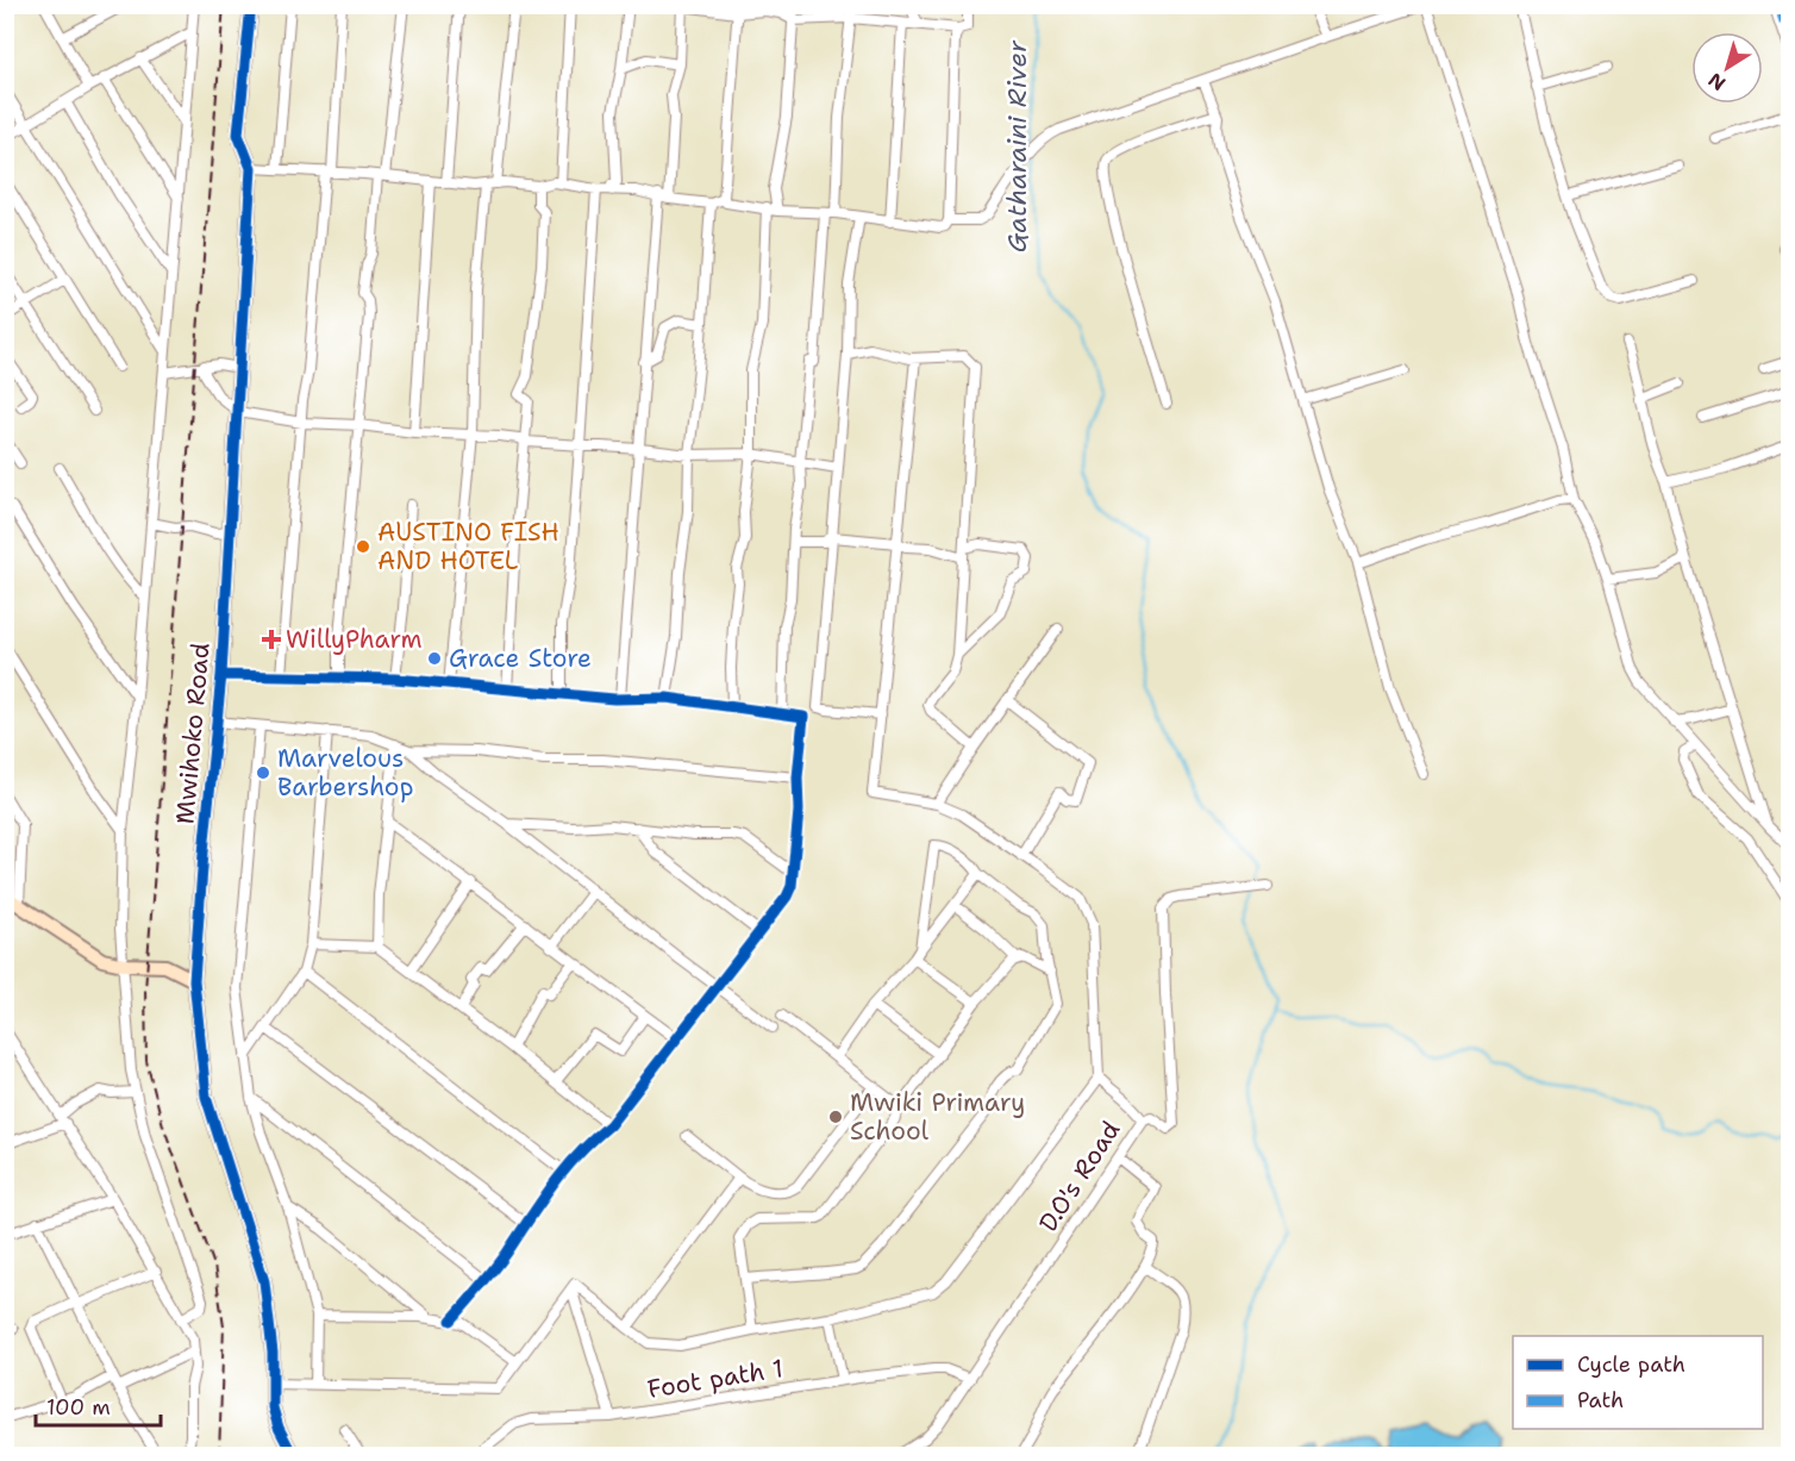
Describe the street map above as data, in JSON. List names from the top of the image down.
{
  "streets": {
    "street": ["Mwihoko Road", "D.O's Road", "Foot path 1"]
  },
  "crossings": [
    ["D.O's Road", "Foot path 1"]
  ],
  "water": ["Gatharaini River"],
  "places": {
    "other": [
      "AUSTINO FISH AND HOTEL",
      "Grace Store",
      "Marvelous Barbershop",
      "Mwiki Primary School"
    ],
    "health": ["WillyPharm"]
  },
  "legend": ["Cycle path", "Path"],
  "scale_bar": "100 m",
  "north": "bottom left"
}
